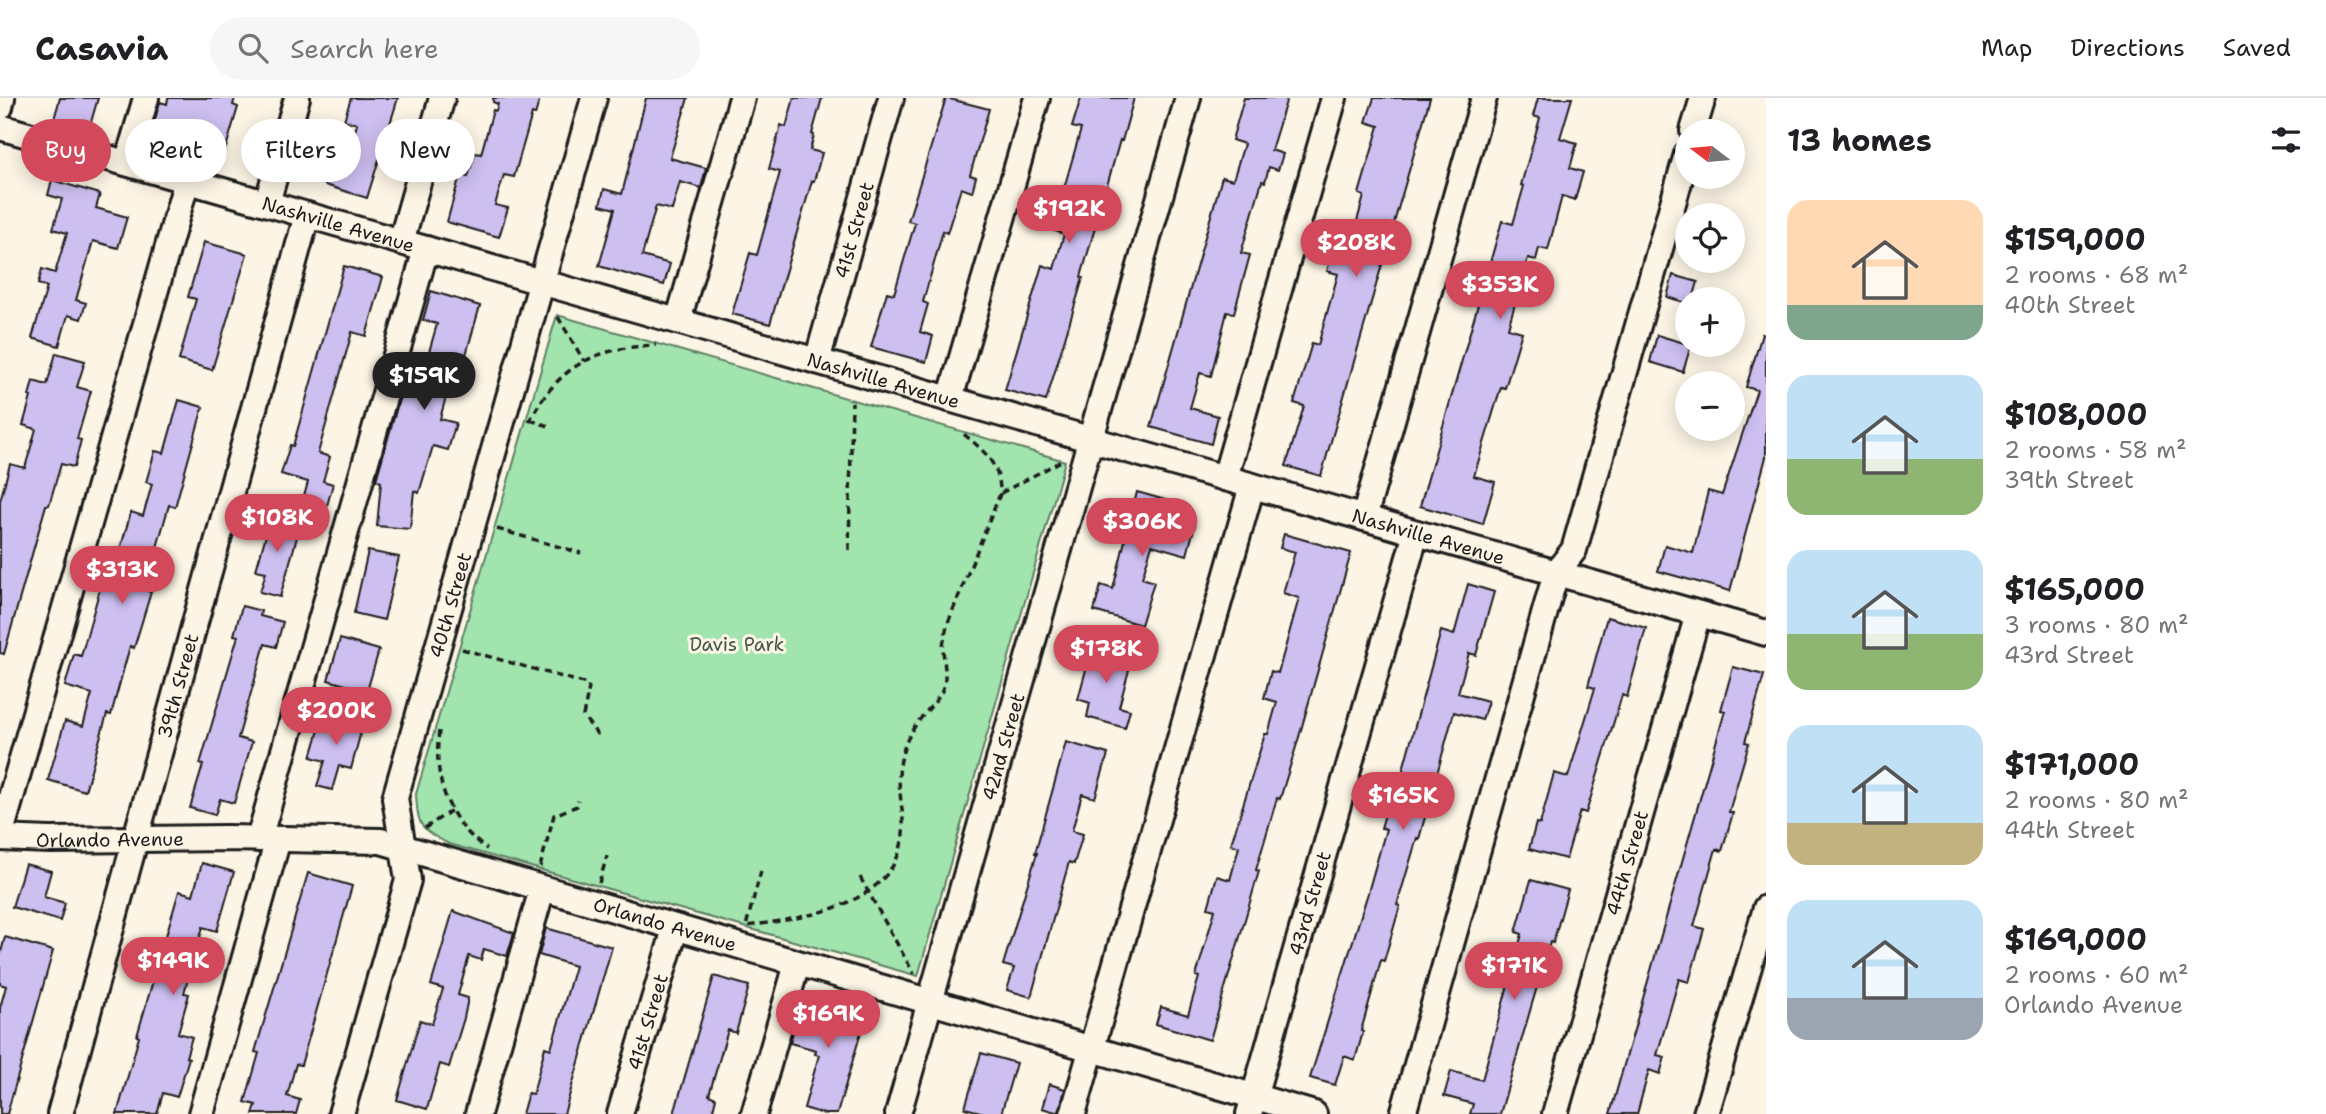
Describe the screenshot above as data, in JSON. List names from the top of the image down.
{
  "streets": {
    "street": [
      "Nashville Avenue",
      "41st Street",
      "40th Street",
      "39th Street",
      "42nd Street",
      "Orlando Avenue",
      "44th Street",
      "43rd Street"
    ]
  },
  "crossings": [
    ["Nashville Avenue", "41st Street"],
    ["Nashville Avenue", "40th Street"],
    ["Nashville Avenue", "39th Street"],
    ["Nashville Avenue", "42nd Street"],
    ["Nashville Avenue", "44th Street"],
    ["Nashville Avenue", "43rd Street"],
    ["41st Street", "Orlando Avenue"],
    ["40th Street", "Orlando Avenue"],
    ["39th Street", "Orlando Avenue"],
    ["42nd Street", "Orlando Avenue"],
    ["Orlando Avenue", "43rd Street"]
  ],
  "parks": ["Davis Park"],
  "north": "left",
  "page": {
    "header": "Casavia",
    "search": "Search here",
    "nav": ["Map", "Directions", "Saved"],
    "heading": "13 homes",
    "map_buttons": ["+", "−"],
    "chip": [
      "Buy",
      "Rent",
      "Filters",
      "New"
    ],
    "list": [
      {
        "name": "$159,000",
        "note": "2 rooms · 68 m² · 40th Street"
      },
      {
        "name": "$108,000",
        "note": "2 rooms · 58 m² · 39th Street"
      },
      {
        "name": "$165,000",
        "note": "3 rooms · 80 m² · 43rd Street"
      },
      {
        "name": "$171,000",
        "note": "2 rooms · 80 m² · 44th Street"
      },
      {
        "name": "$169,000",
        "note": "2 rooms · 60 m² · Orlando Avenue"
      }
    ],
    "price": [
      "$192K",
      "$208K",
      "$353K",
      "$159K",
      "$108K",
      "$306K",
      "$313K",
      "$178K",
      "$200K",
      "$165K",
      "$149K",
      "$171K",
      "$169K"
    ]
  }
}
